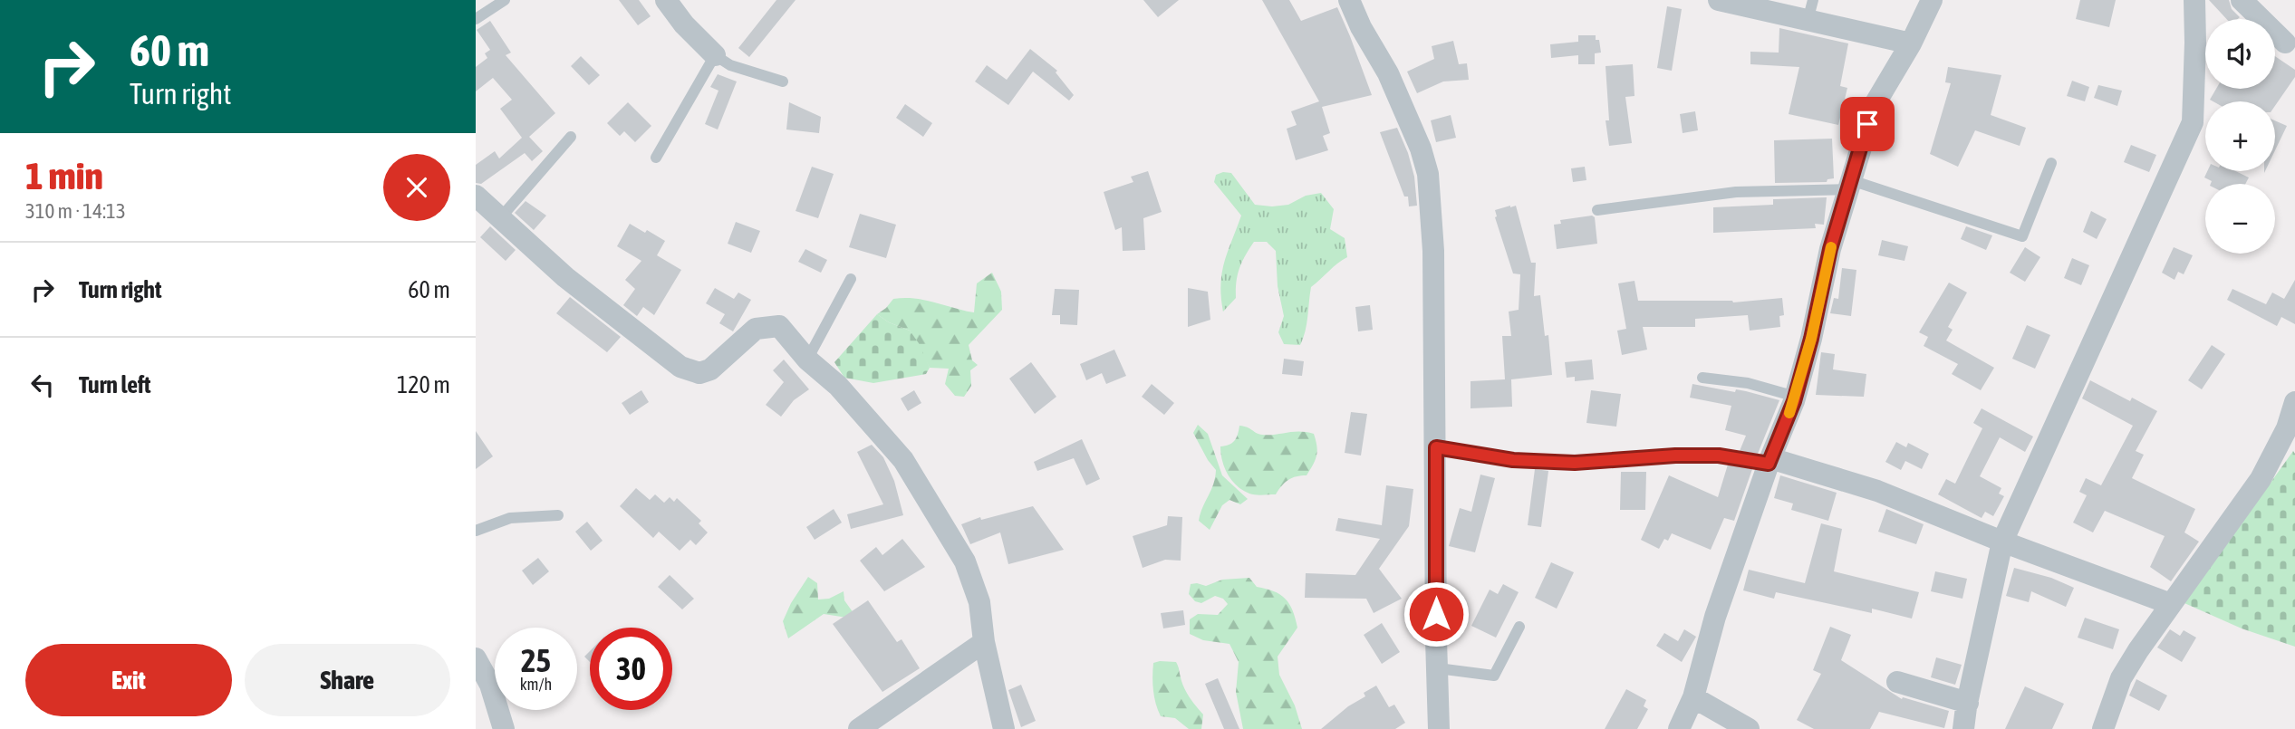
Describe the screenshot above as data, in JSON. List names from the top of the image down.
{
  "page": {
    "turn": ["60 m", "Turn right"],
    "map_buttons": ["+", "−"],
    "heading": ["1 min", "310 m · 14:13"],
    "list": [
      {
        "name": "Turn right",
        "value": "60 m"
      },
      {
        "name": "Turn left",
        "value": "120 m"
      }
    ],
    "speed": "25 km/h",
    "limit": "30",
    "buttons": ["Exit", "Share"]
  }
}
